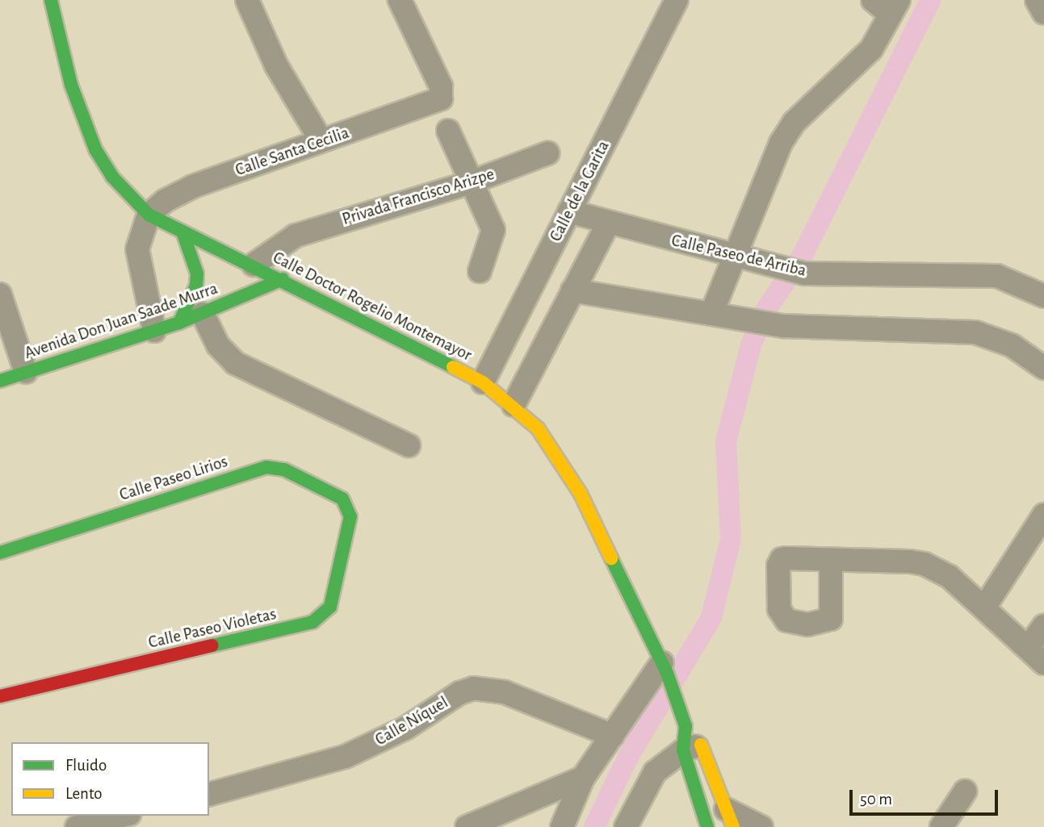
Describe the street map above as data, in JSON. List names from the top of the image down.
{
  "streets": {
    "street": [
      "Calle Santa Cecilia",
      "Calle de la Garita",
      "Privada Francisco Arizpe",
      "Calle Paseo de Arriba",
      "Calle Doctor Rogelio Montemayor",
      "Avenida Don Juan Saade Murra",
      "Calle Paseo Lirios",
      "Calle Paseo Violetas",
      "Calle Níquel"
    ]
  },
  "crossings": [
    ["Calle Santa Cecilia", "Calle Doctor Rogelio Montemayor"],
    ["Calle de la Garita", "Calle Paseo de Arriba"],
    ["Calle de la Garita", "Calle Doctor Rogelio Montemayor"],
    ["Privada Francisco Arizpe", "Calle Doctor Rogelio Montemayor"],
    ["Calle Doctor Rogelio Montemayor", "Avenida Don Juan Saade Murra"],
    ["Calle Paseo Lirios", "Calle Paseo Violetas"]
  ],
  "legend": ["Fluido", "Lento"],
  "scale_bar": "50 m"
}
